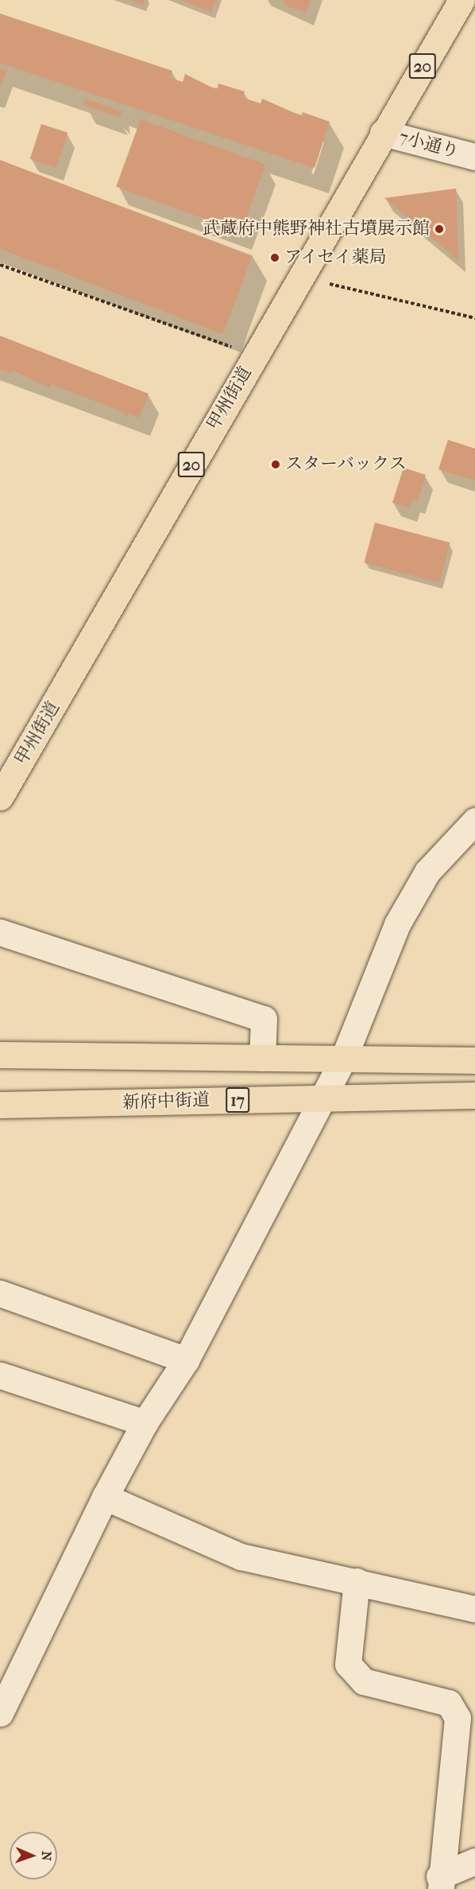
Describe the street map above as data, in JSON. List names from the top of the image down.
{
  "streets": {
    "main road": [
      "20",
      "甲州街道",
      "17",
      "新府中街道"
    ],
    "street": ["7小通り"]
  },
  "crossings": [
    ["7小通り", "甲州街道"]
  ],
  "places": ["武蔵府中熊野神社古墳展示館", "アイセイ薬局", "スターバックス"],
  "north": "right"
}
